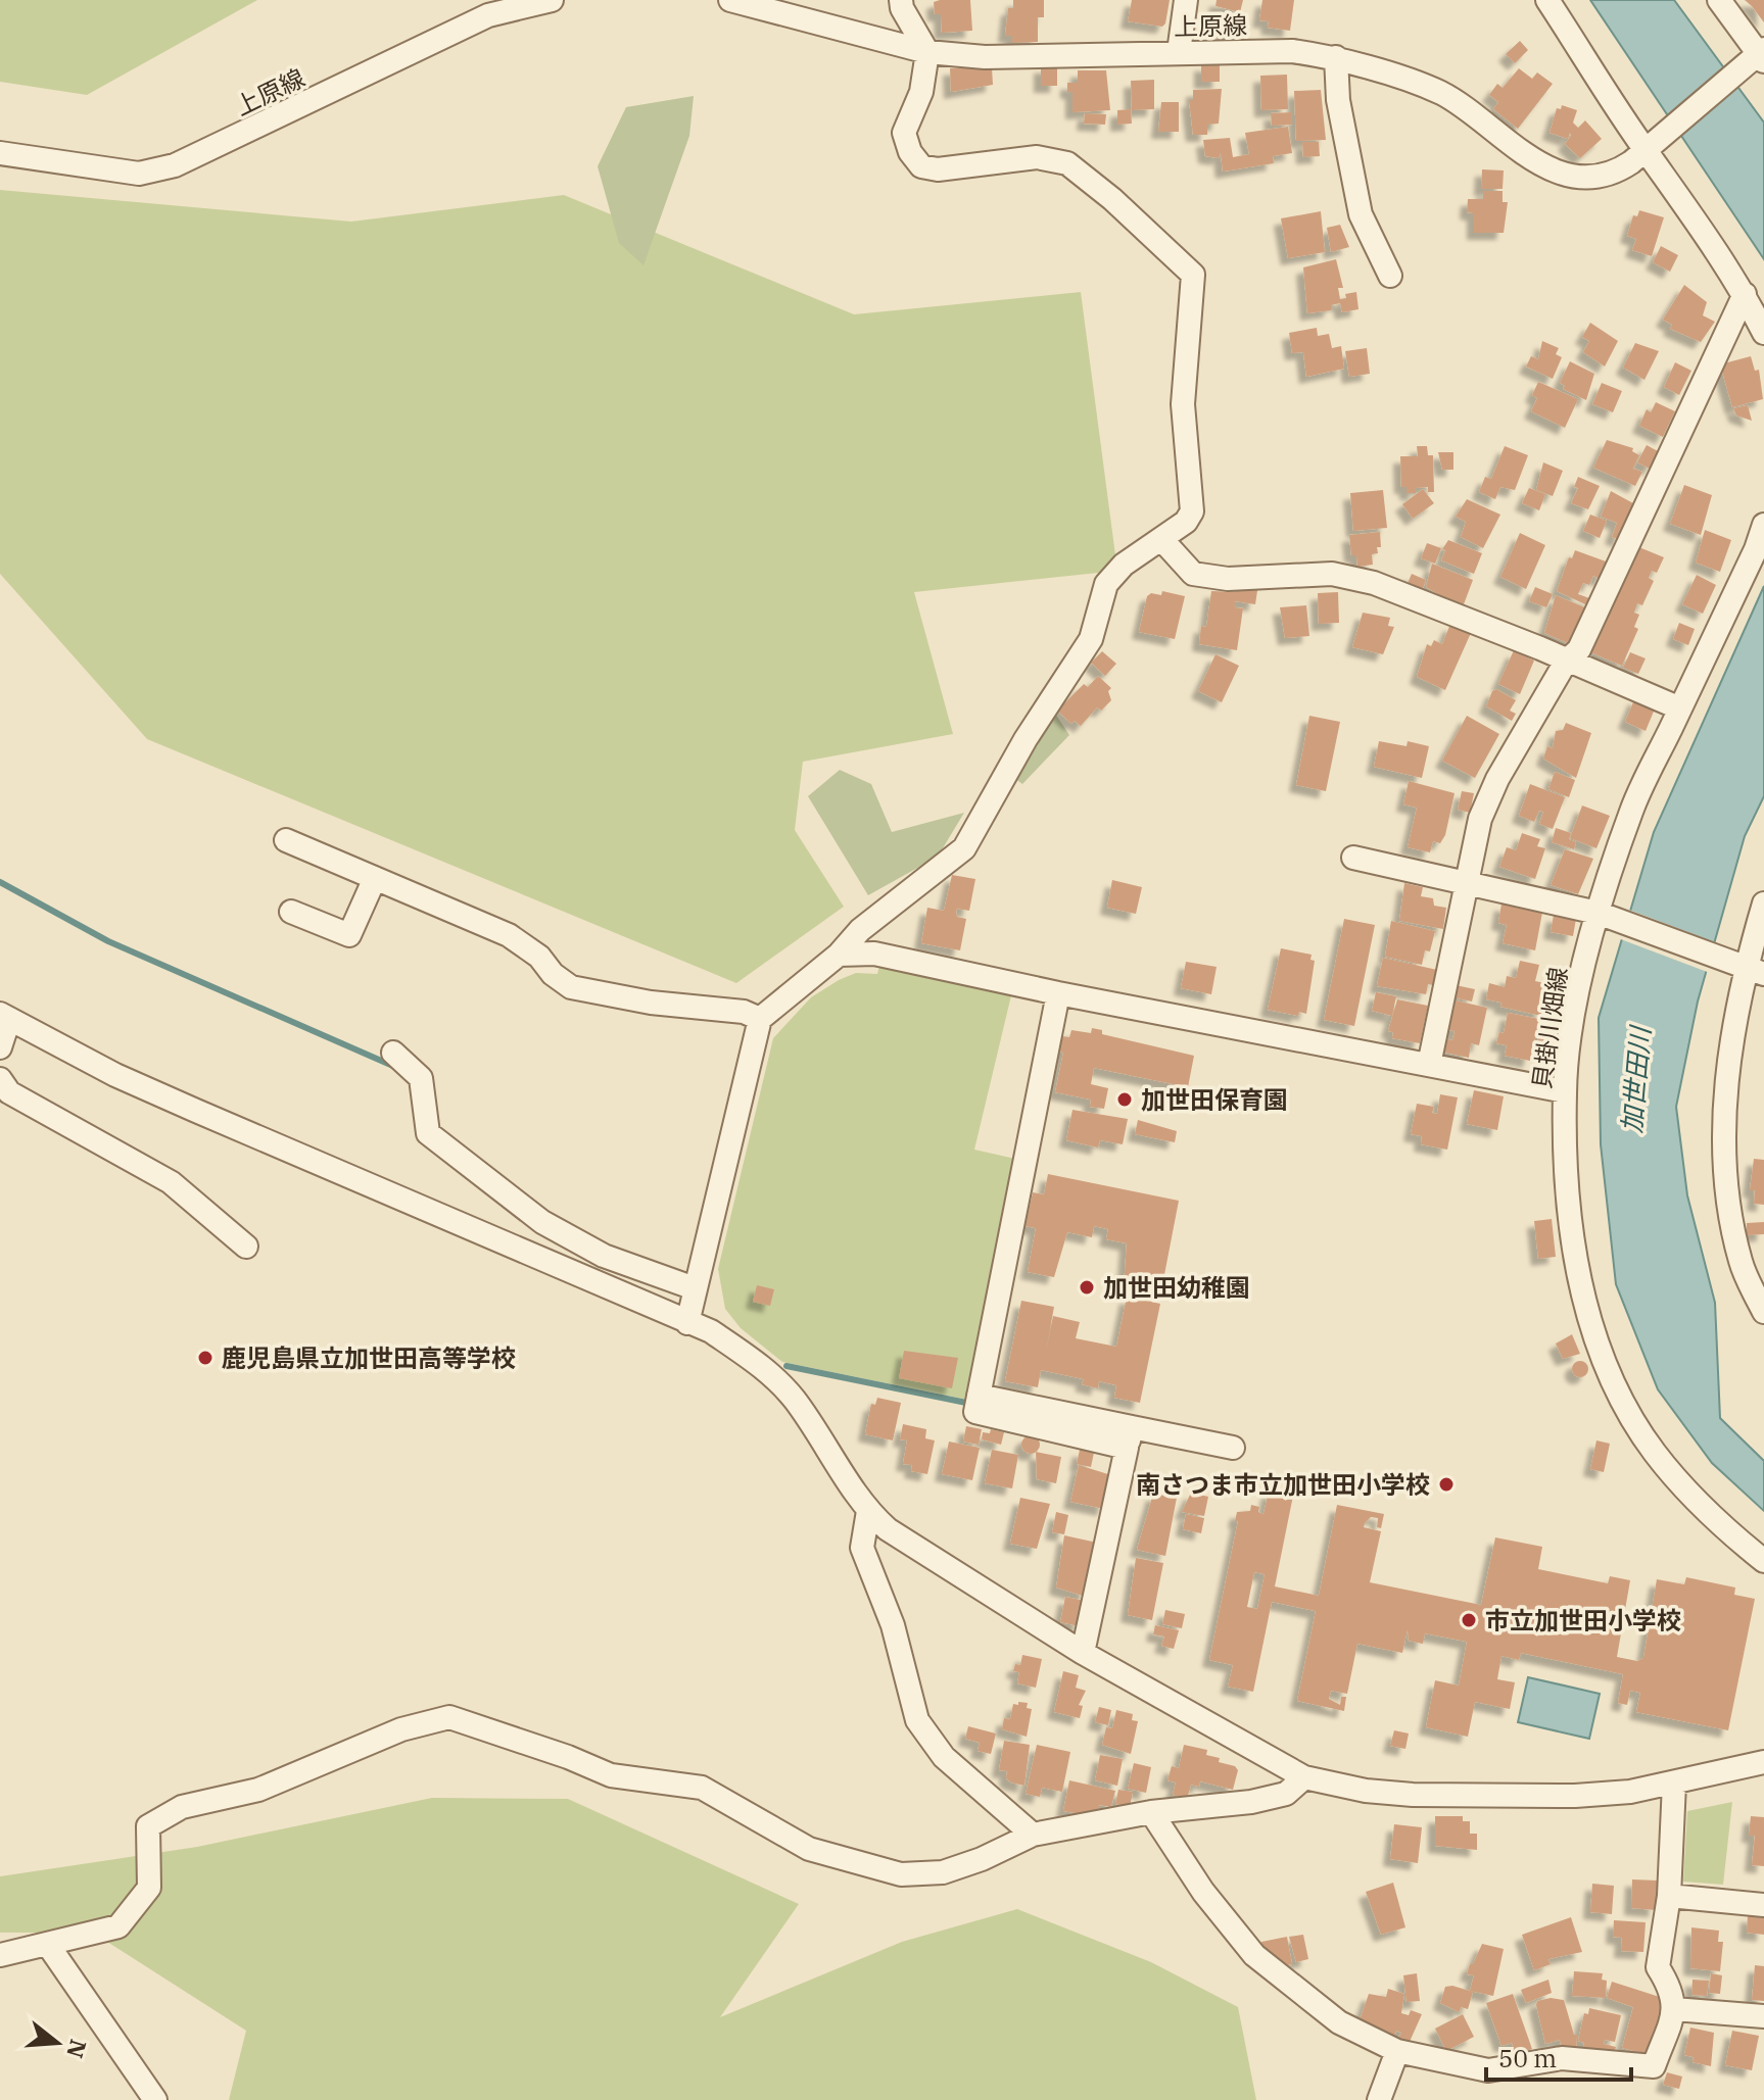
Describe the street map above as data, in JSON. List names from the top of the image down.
{
  "streets": {
    "street": ["上原線", "貝掛川畑線"]
  },
  "water": ["加世田川"],
  "places": [
    "加世田保育園",
    "加世田幼稚園",
    "鹿児島県立加世田高等学校",
    "南さつま市立加世田小学校",
    "市立加世田小学校"
  ],
  "scale_bar": "50 m",
  "north": "right"
}
